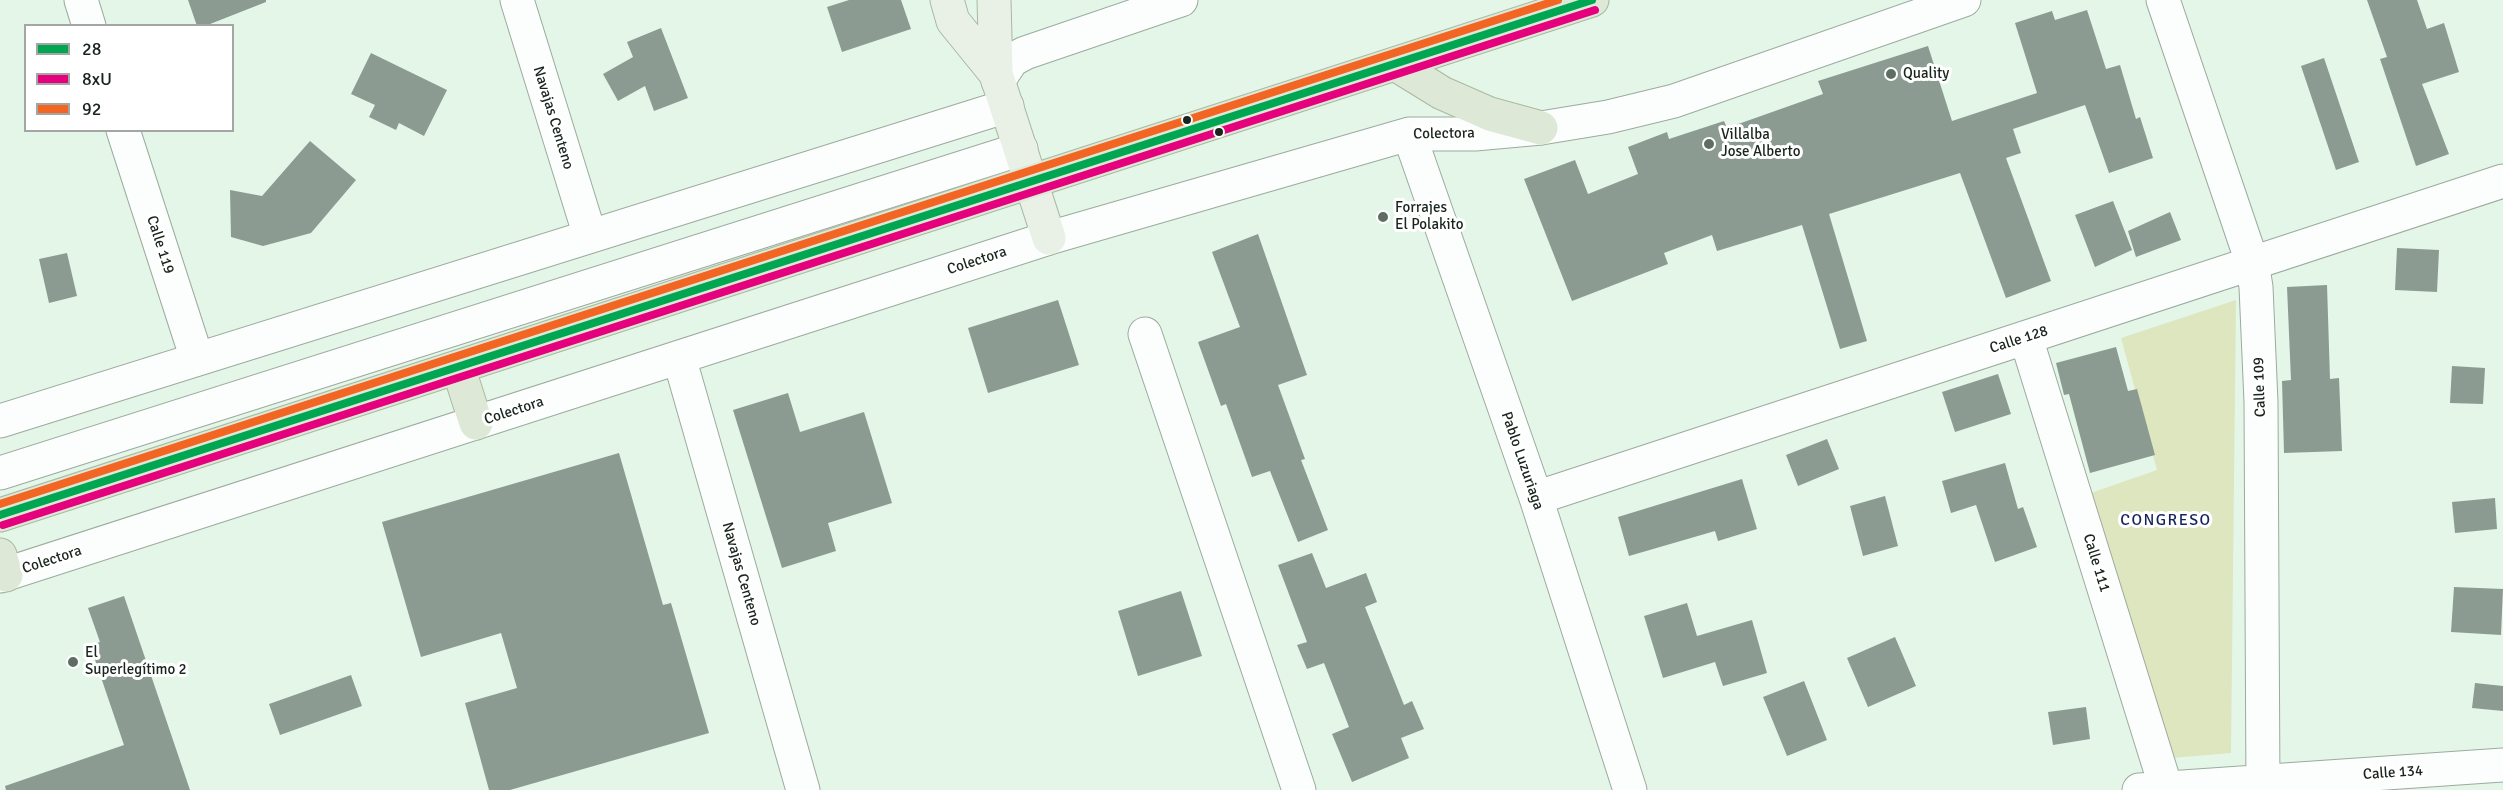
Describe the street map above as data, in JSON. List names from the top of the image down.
{
  "streets": {
    "street": [
      "Navajas Centeno",
      "Colectora",
      "Calle 119",
      "Calle 128",
      "Calle 109",
      "Pablo Luzuriaga",
      "Calle 111",
      "Calle 134"
    ]
  },
  "crossings": [
    ["Navajas Centeno", "Colectora"],
    ["Colectora", "Pablo Luzuriaga"],
    ["Calle 128", "Calle 109"],
    ["Calle 128", "Pablo Luzuriaga"],
    ["Calle 128", "Calle 111"],
    ["Calle 109", "Calle 134"],
    ["Calle 111", "Calle 134"]
  ],
  "districts": ["CONGRESO"],
  "places": [
    "Quality",
    "Villalba Jose Alberto",
    "Forrajes El Polakito",
    "El Superlegítimo 2"
  ],
  "lines": ["transit line 28", "transit line 92", "transit line 8xU"],
  "legend": ["28", "8xU", "92"]
}
